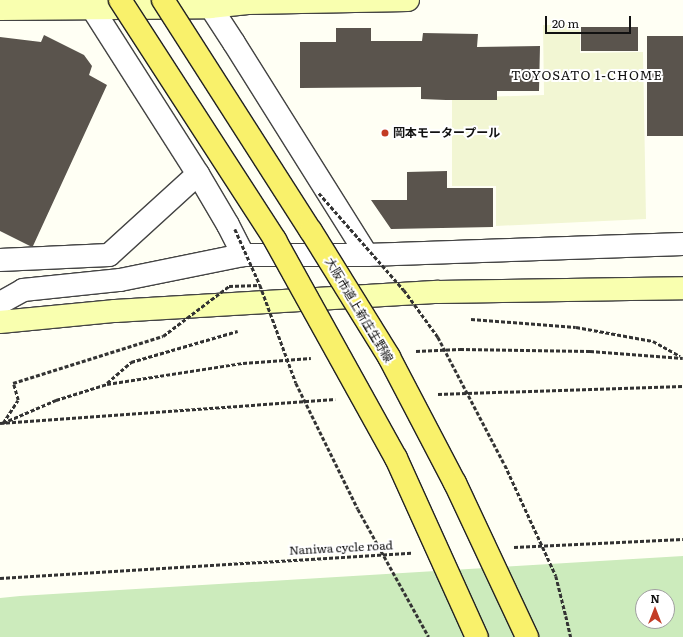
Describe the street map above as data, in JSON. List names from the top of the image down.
{
  "streets": {
    "main road": ["大阪市道上新庄生野線"],
    "path": ["Naniwa cycle road"]
  },
  "districts": ["TOYOSATO 1-CHOME"],
  "places": ["岡本モータープール"],
  "scale_bar": "20 m",
  "north": "top"
}
